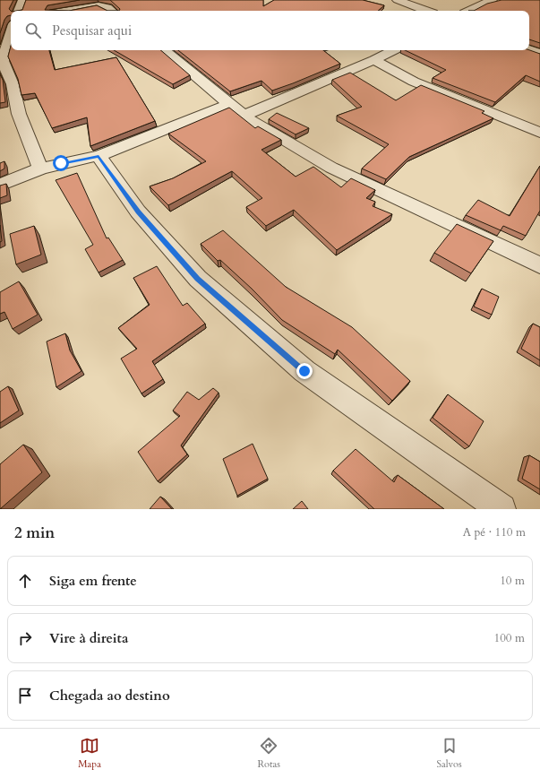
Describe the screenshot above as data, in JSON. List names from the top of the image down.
{
  "page": {
    "search": "Pesquisar aqui",
    "heading": ["2 min", "A pé · 110 m"],
    "list": [
      ["Siga em frente", "10 m"],
      ["Vire à direita", "100 m"],
      "Chegada ao destino"
    ],
    "nav": ["Mapa", "Rotas", "Salvos"]
  }
}
